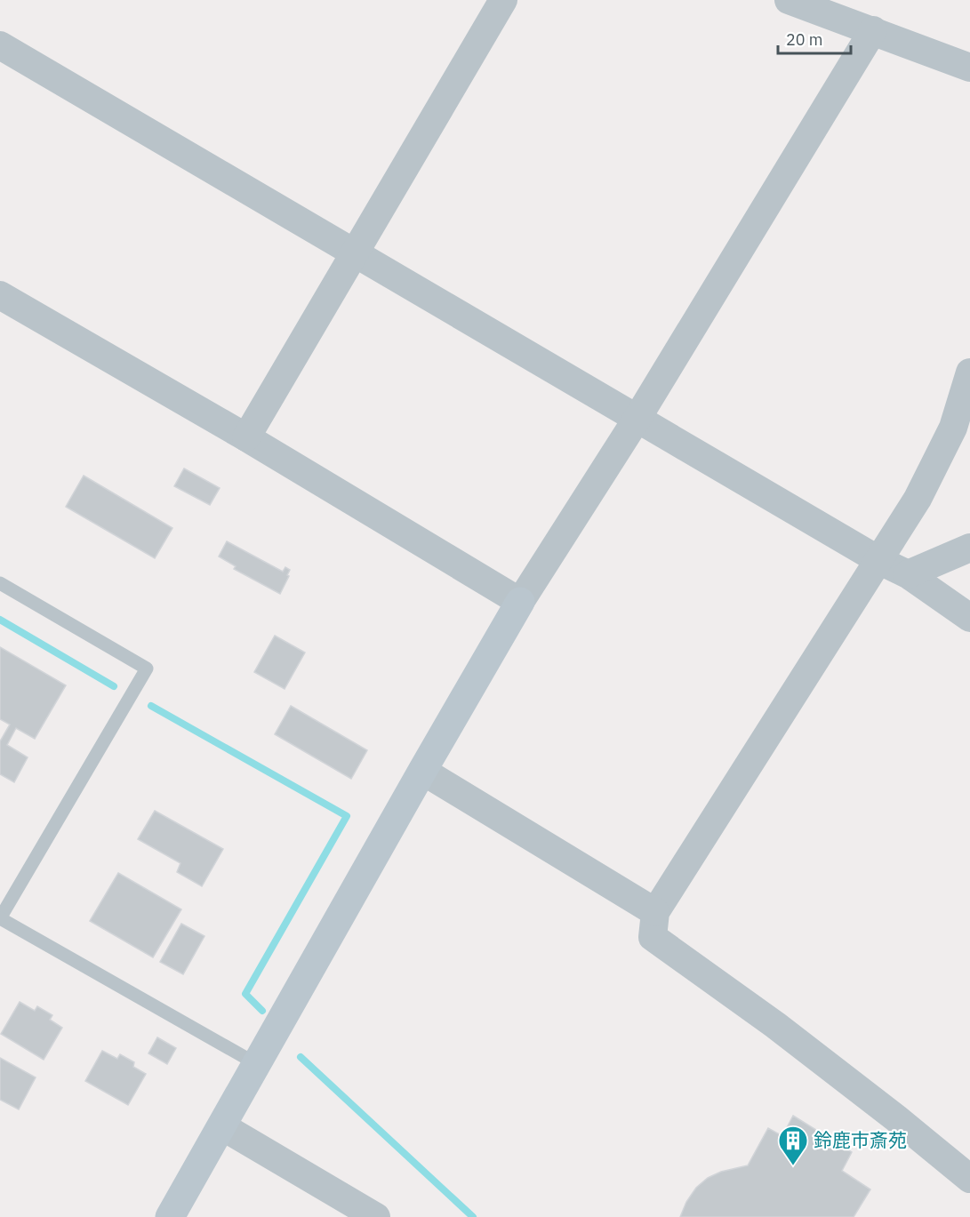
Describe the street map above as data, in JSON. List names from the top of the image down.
{
  "places": {
    "building": ["鈴鹿市斎苑"]
  },
  "scale_bar": "20 m"
}
